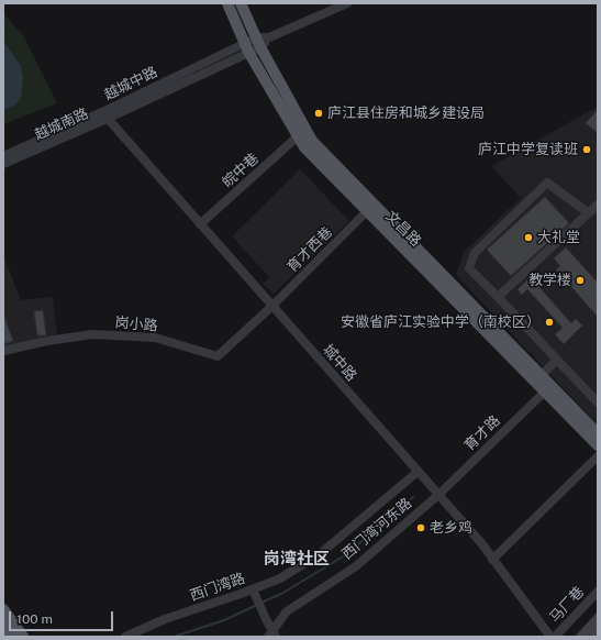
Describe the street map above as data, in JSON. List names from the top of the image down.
{
  "streets": {
    "main road": ["文昌路"],
    "street": [
      "越城中路",
      "越城南路",
      "皖中巷",
      "育才西巷",
      "岗小路",
      "城中路",
      "育才路",
      "西门湾河东路",
      "西门湾路",
      "马厂巷"
    ]
  },
  "crossings": [
    ["越城中路", "越城南路"],
    ["越城中路", "文昌路"],
    ["越城中路", "城中路"],
    ["越城南路", "城中路"],
    ["皖中巷", "文昌路"],
    ["皖中巷", "城中路"],
    ["文昌路", "育才西巷"],
    ["文昌路", "育才路"],
    ["育才西巷", "岗小路"],
    ["育才西巷", "城中路"],
    ["岗小路", "城中路"],
    ["城中路", "育才路"],
    ["城中路", "西门湾河东路"],
    ["城中路", "西门湾路"],
    ["育才路", "西门湾河东路"]
  ],
  "districts": ["岗湾社区"],
  "places": [
    "庐江县住房和城乡建设局",
    "庐江中学复读班",
    "大礼堂",
    "教学楼",
    "安徽省庐江实验中学（南校区）",
    "老乡鸡"
  ],
  "scale_bar": "100 m"
}
